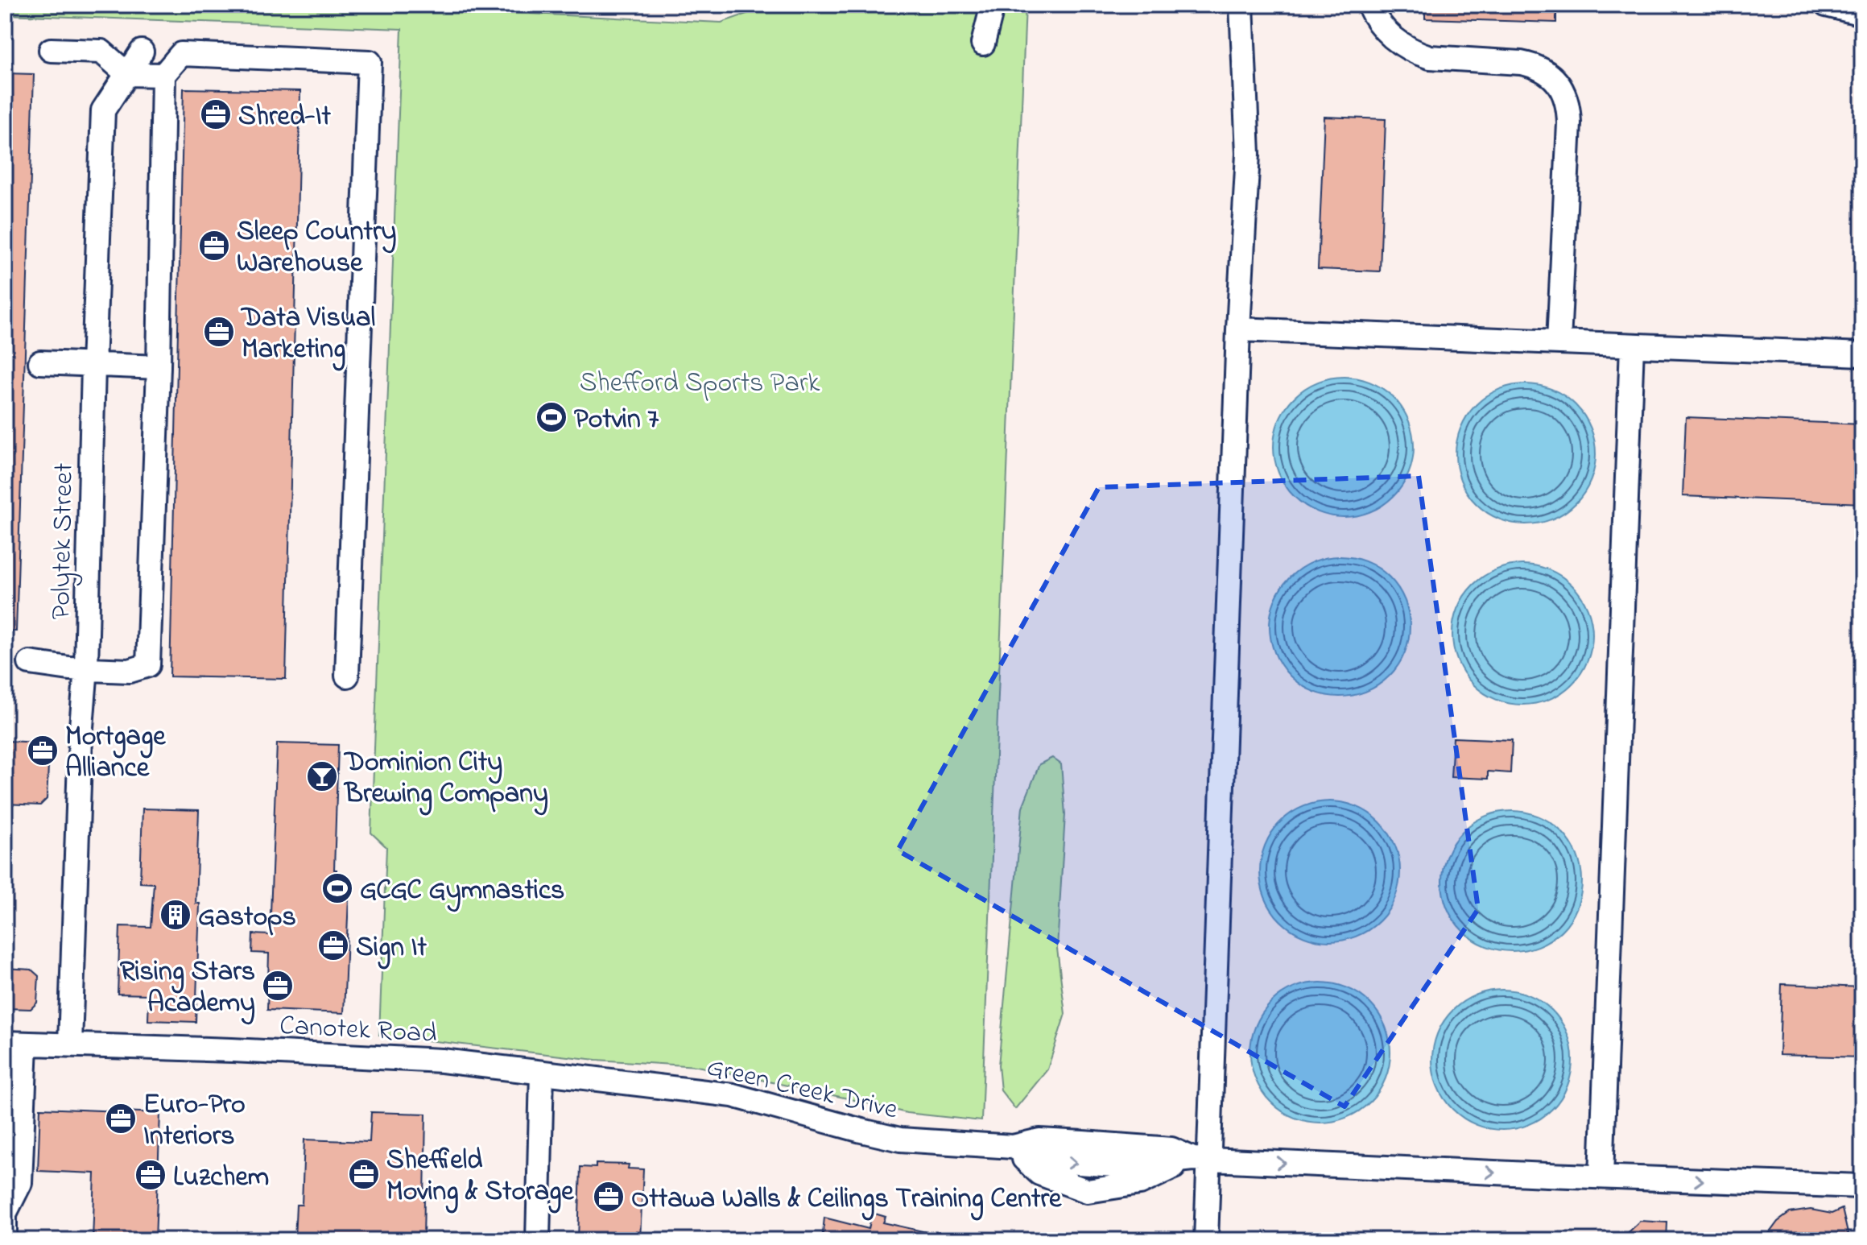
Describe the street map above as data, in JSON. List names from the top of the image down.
{
  "streets": {
    "street": ["Polytek Street", "Canotek Road", "Green Creek Drive"]
  },
  "crossings": [
    ["Polytek Street", "Canotek Road"],
    ["Canotek Road", "Green Creek Drive"]
  ],
  "parks": ["Shefford Sports Park"],
  "places": {
    "office": [
      "Shred-It",
      "Sleep Country Warehouse",
      "Data Visual Marketing",
      "Mortgage Alliance",
      "Sign It",
      "Rising Stars Academy",
      "Euro-Pro Interiors",
      "Sheffield Moving & Storage",
      "Luzchem",
      "Ottawa Walls & Ceilings Training Centre"
    ],
    "sports": ["Potvin 7", "GCGC Gymnastics"],
    "bar": ["Dominion City Brewing Company"],
    "building": ["Gastops"]
  }
}
